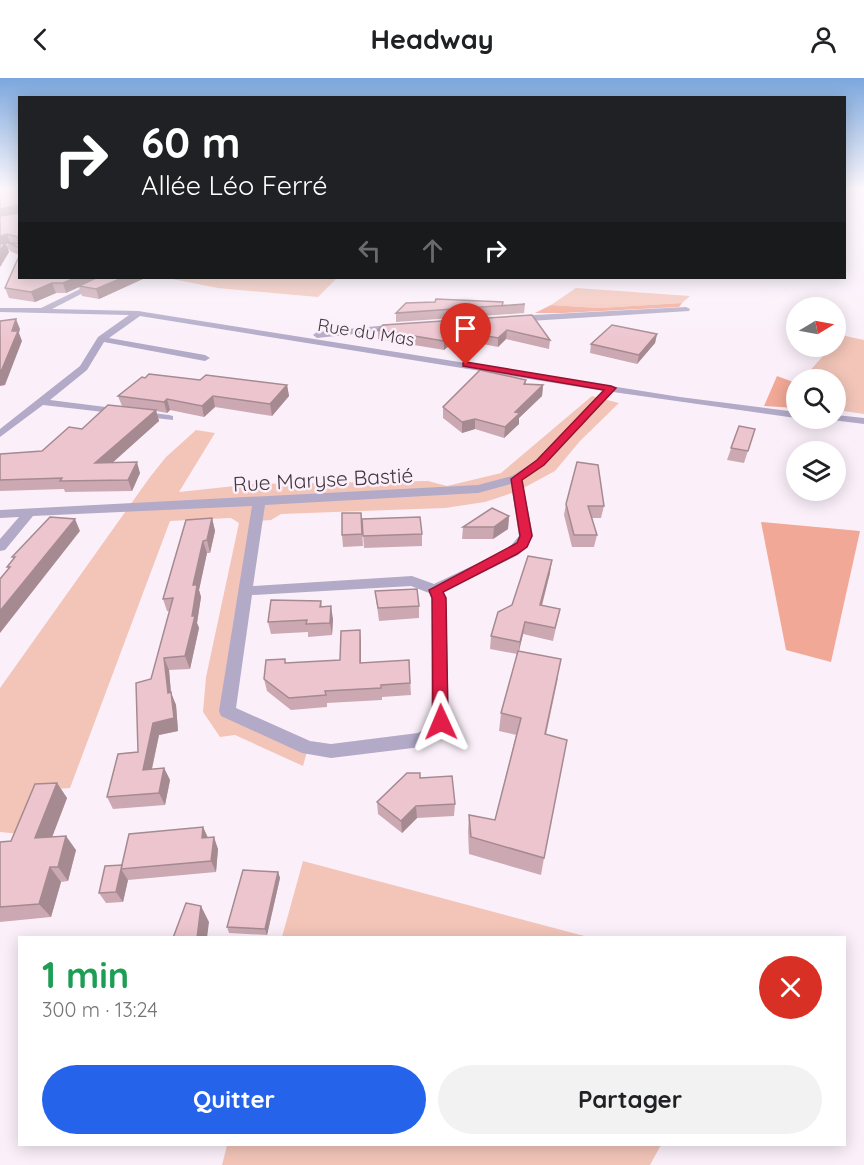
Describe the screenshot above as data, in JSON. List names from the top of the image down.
{
  "streets": {
    "street": ["Rue du Mas", "Rue Maryse Bastié"]
  },
  "crossings": [
    ["Rue du Mas", "Rue Maryse Bastié"]
  ],
  "north": "right",
  "page": {
    "header": "Headway",
    "turn": ["60 m", "Allée Léo Ferré"],
    "heading": ["1 min", "300 m · 13:24"],
    "buttons": ["Quitter", "Partager"]
  }
}
